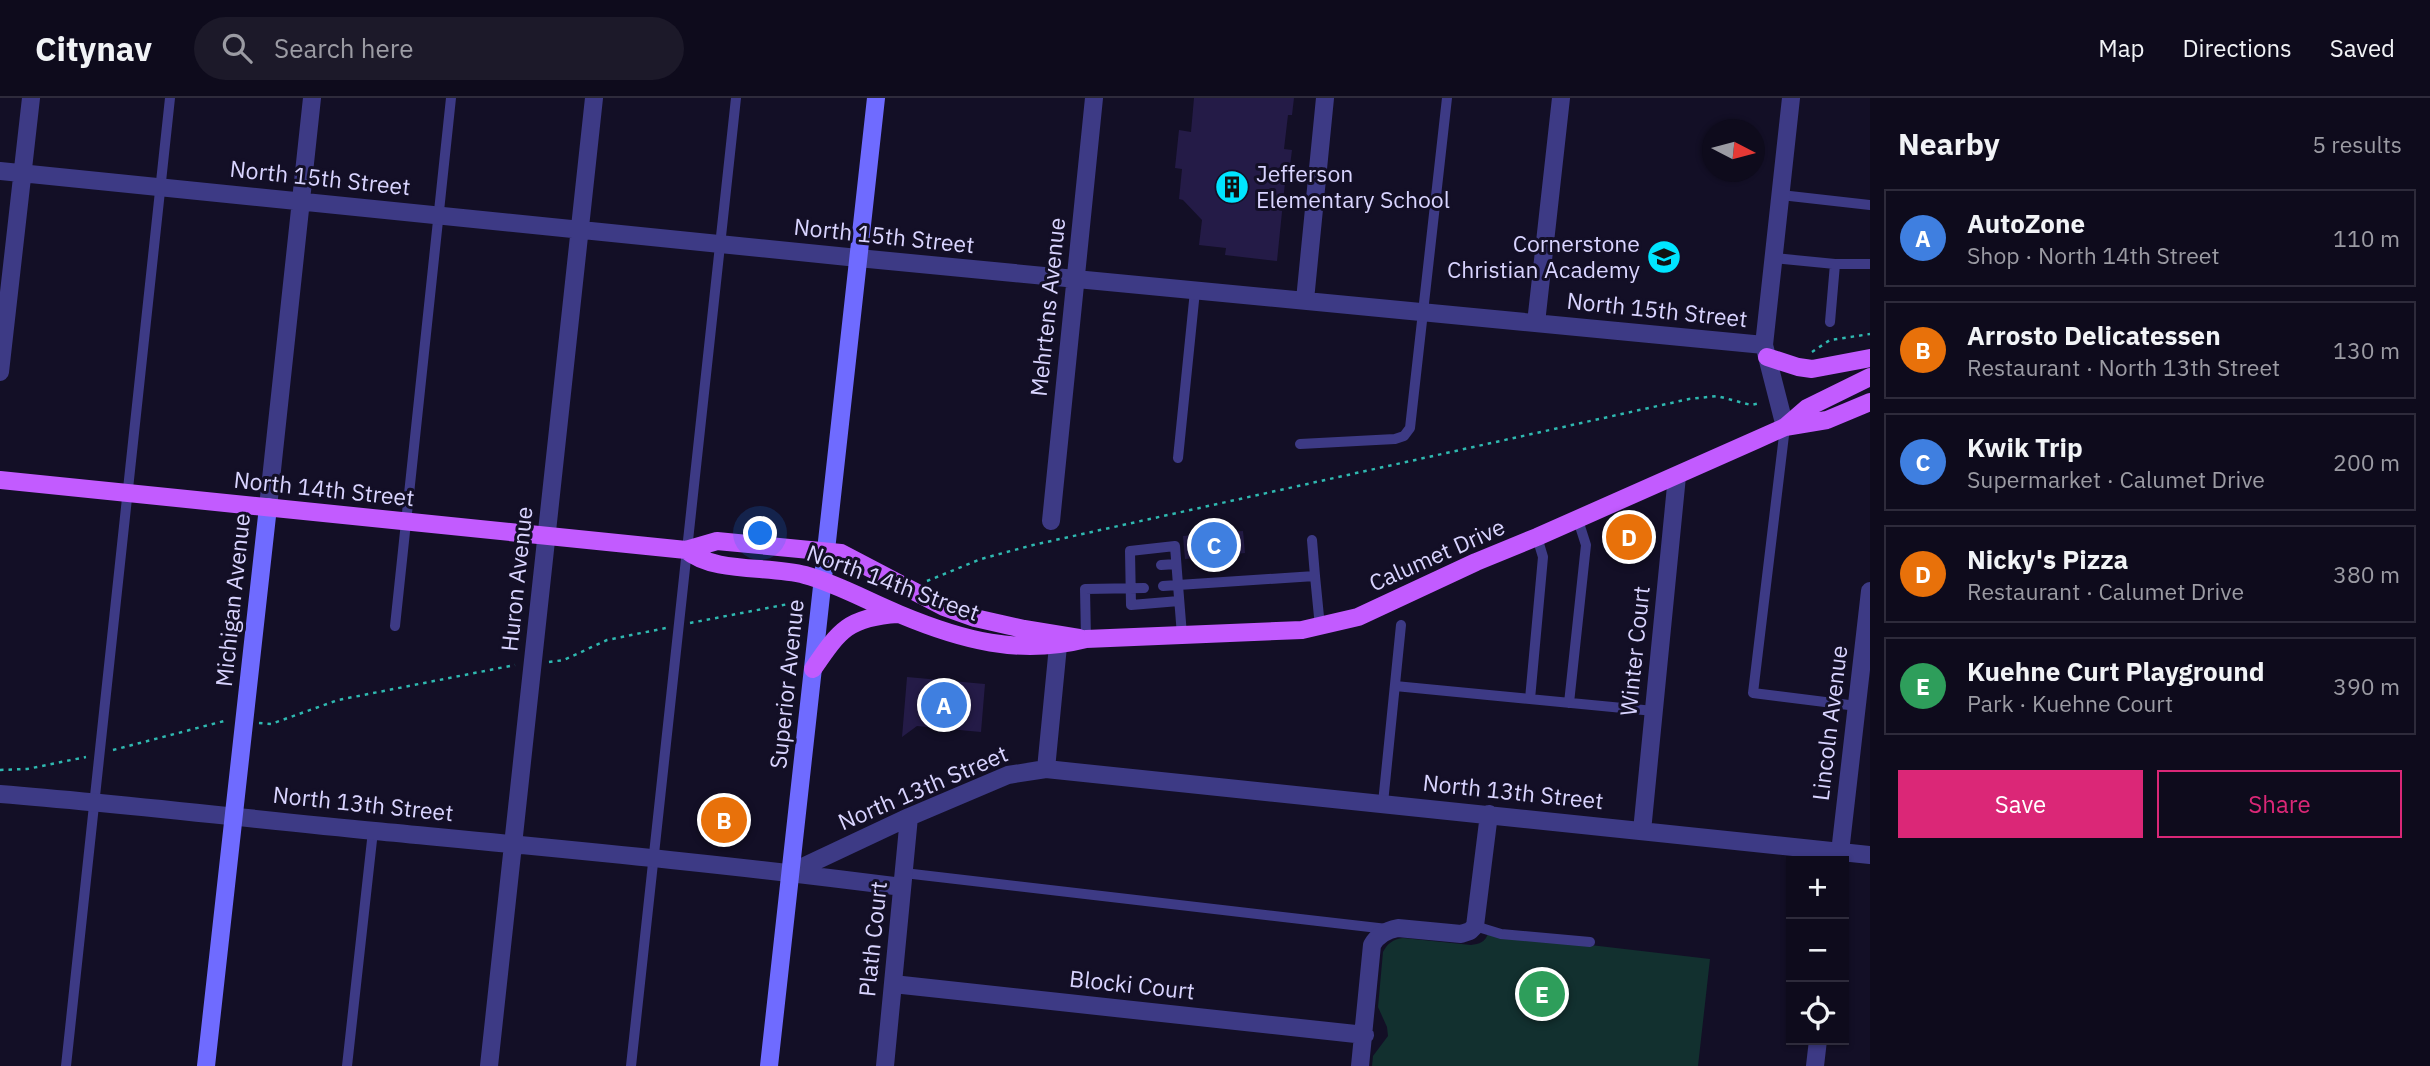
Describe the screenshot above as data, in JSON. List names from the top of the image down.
{
  "streets": {
    "main road": ["North 14th Street", "Calumet Drive"],
    "street": [
      "North 15th Street",
      "Mehrtens Avenue",
      "Huron Avenue",
      "Michigan Avenue",
      "Winter Court",
      "Superior Avenue",
      "Lincoln Avenue",
      "North 13th Street",
      "Plath Court",
      "Blocki Court"
    ]
  },
  "crossings": [
    ["North 15th Street", "Mehrtens Avenue"],
    ["North 15th Street", "Huron Avenue"],
    ["North 15th Street", "Michigan Avenue"],
    ["North 15th Street", "Superior Avenue"],
    ["North 14th Street", "Calumet Drive"],
    ["North 14th Street", "Huron Avenue"],
    ["North 14th Street", "Michigan Avenue"],
    ["North 14th Street", "Superior Avenue"],
    ["Calumet Drive", "Winter Court"],
    ["Huron Avenue", "North 13th Street"],
    ["Michigan Avenue", "North 13th Street"],
    ["Winter Court", "North 13th Street"],
    ["Superior Avenue", "North 13th Street"],
    ["Lincoln Avenue", "North 13th Street"],
    ["North 13th Street", "Plath Court"],
    ["Plath Court", "Blocki Court"]
  ],
  "places": {
    "building": ["Jefferson Elementary School"],
    "school or university": ["Cornerstone Christian Academy"]
  },
  "north": "right",
  "page": {
    "header": "Citynav",
    "search": "Search here",
    "nav": ["Map", "Directions", "Saved"],
    "heading": ["Nearby", "5 results"],
    "list": [
      {
        "mark": "A",
        "name": "AutoZone",
        "note": "Shop · North 14th Street",
        "value": "110 m"
      },
      {
        "mark": "B",
        "name": "Arrosto Delicatessen",
        "note": "Restaurant · North 13th Street",
        "value": "130 m"
      },
      {
        "mark": "C",
        "name": "Kwik Trip",
        "note": "Supermarket · Calumet Drive",
        "value": "200 m"
      },
      {
        "mark": "D",
        "name": "Nicky's Pizza",
        "note": "Restaurant · Calumet Drive",
        "value": "380 m"
      },
      {
        "mark": "E",
        "name": "Kuehne Curt Playground",
        "note": "Park · Kuehne Court",
        "value": "390 m"
      }
    ],
    "pins": [
      "D",
      "C",
      "A",
      "B",
      "E"
    ],
    "buttons": ["Save", "Share"],
    "map_buttons": ["+", "−"]
  }
}
